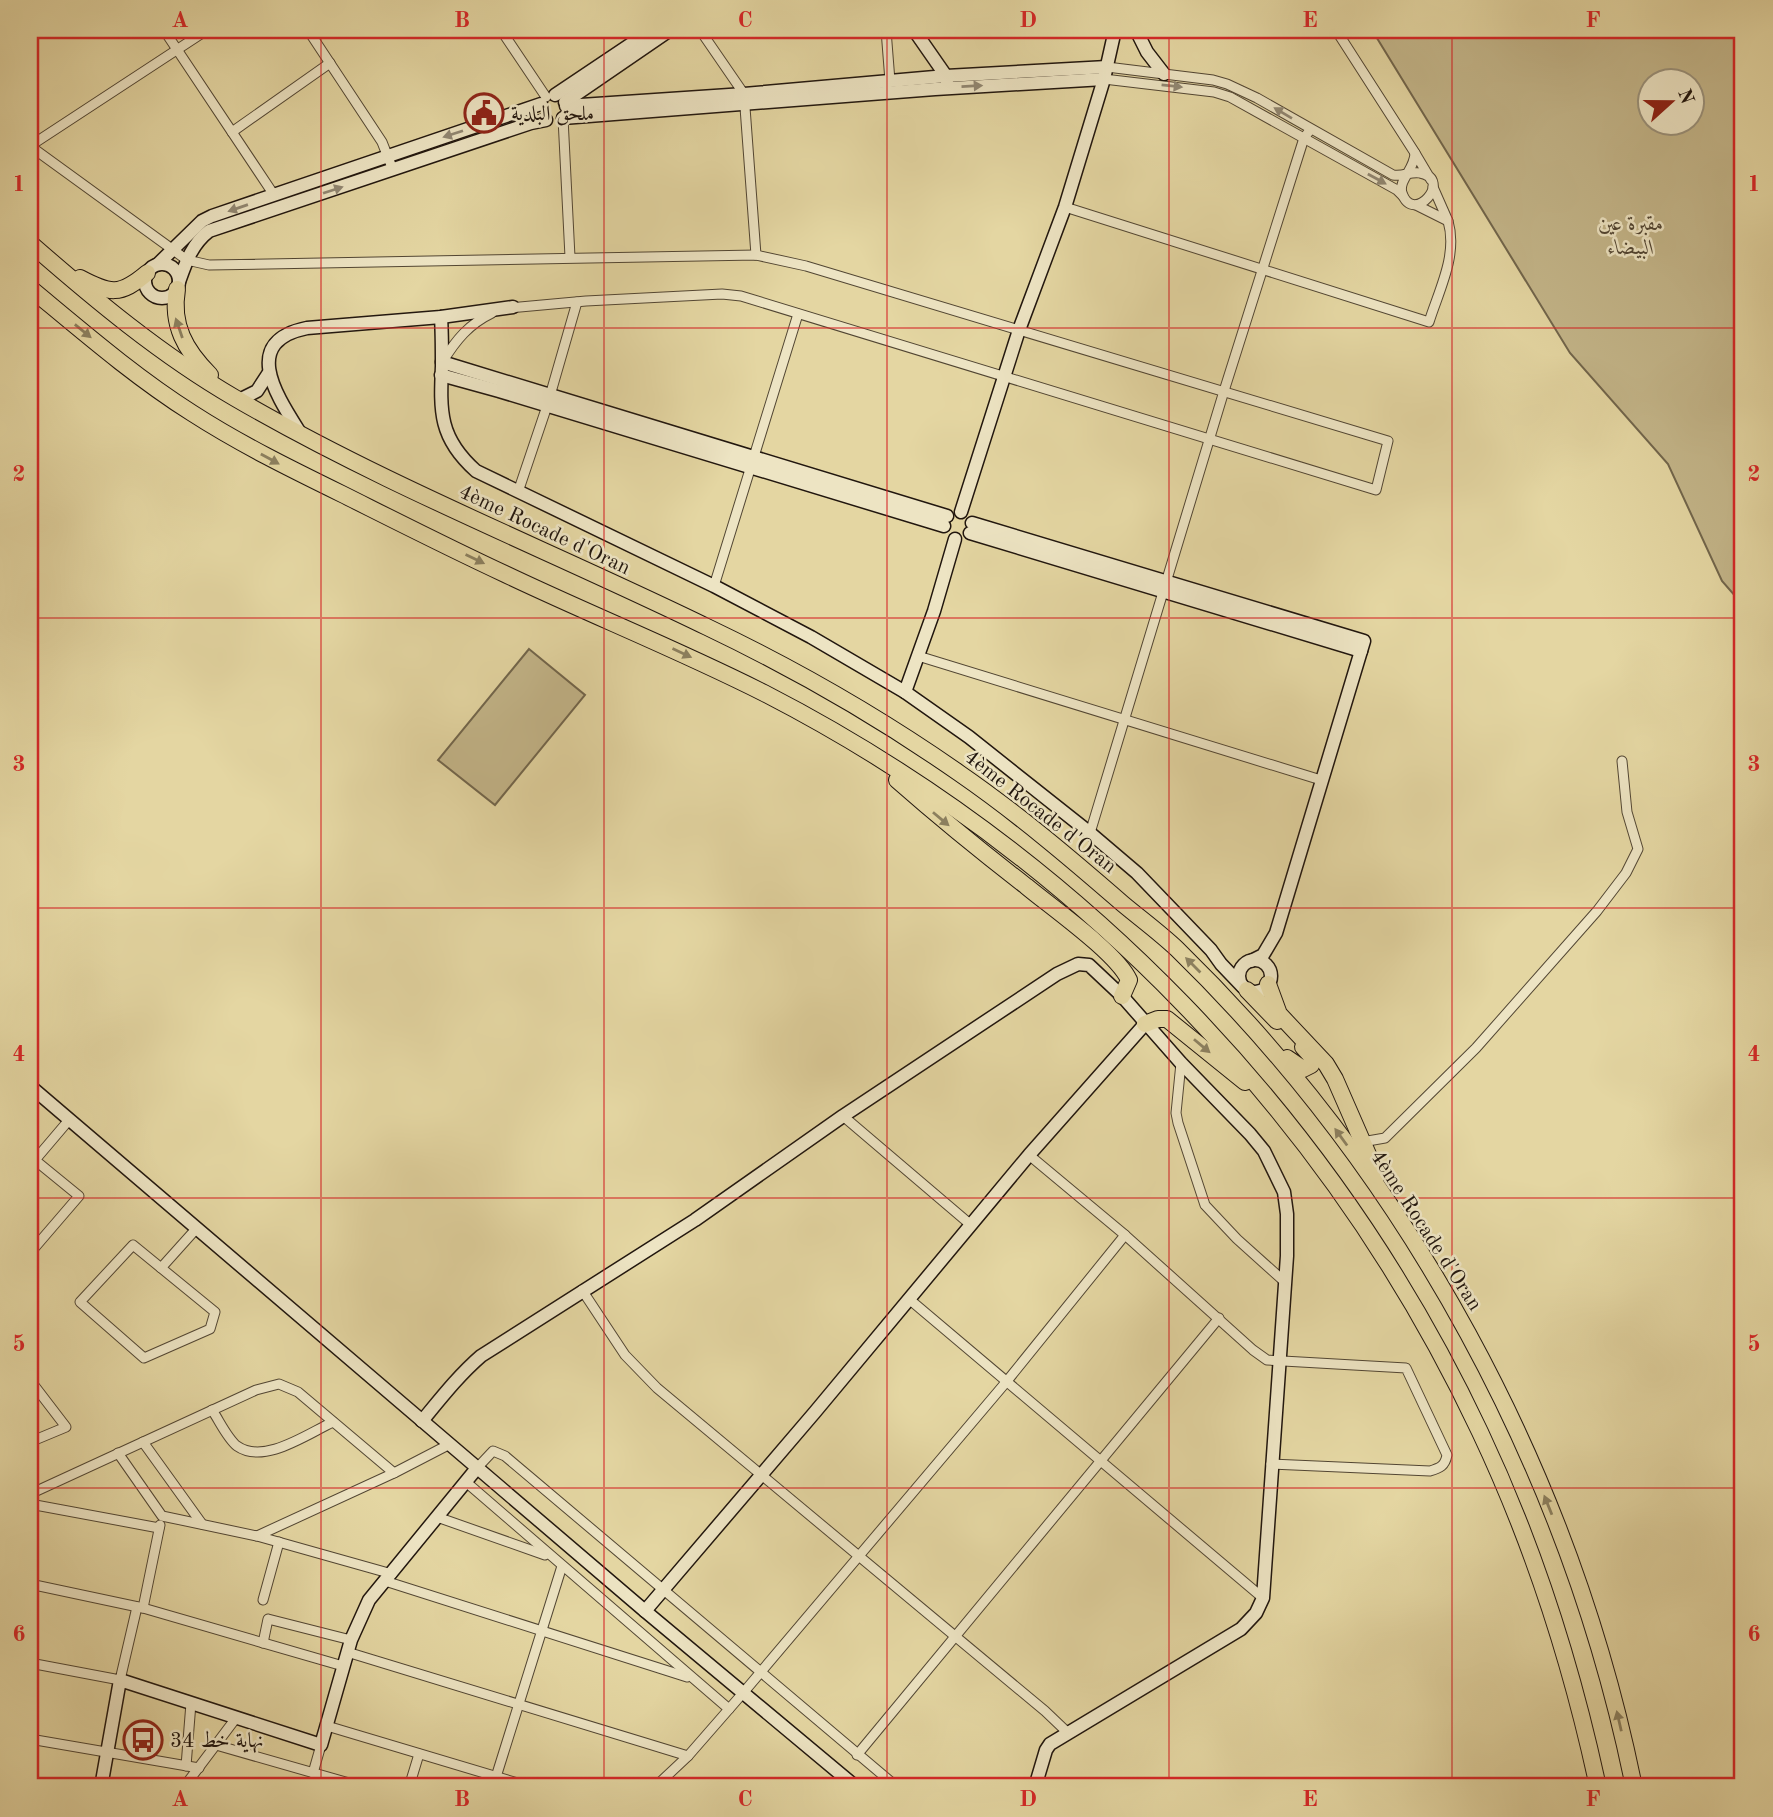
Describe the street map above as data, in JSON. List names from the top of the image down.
{
  "streets": {
    "highway": ["4ème Rocade d'Oran"]
  },
  "parks": ["مقبرة عين البيضاء"],
  "places": {
    "public building": ["ملحق البلدية"],
    "bus stop": ["نهاية خط 34"]
  },
  "north": "right",
  "grid": {
    "columns": [
      "A",
      "B",
      "C",
      "D",
      "E",
      "F"
    ],
    "rows": [
      "1",
      "2",
      "3",
      "4",
      "5",
      "6"
    ]
  }
}
